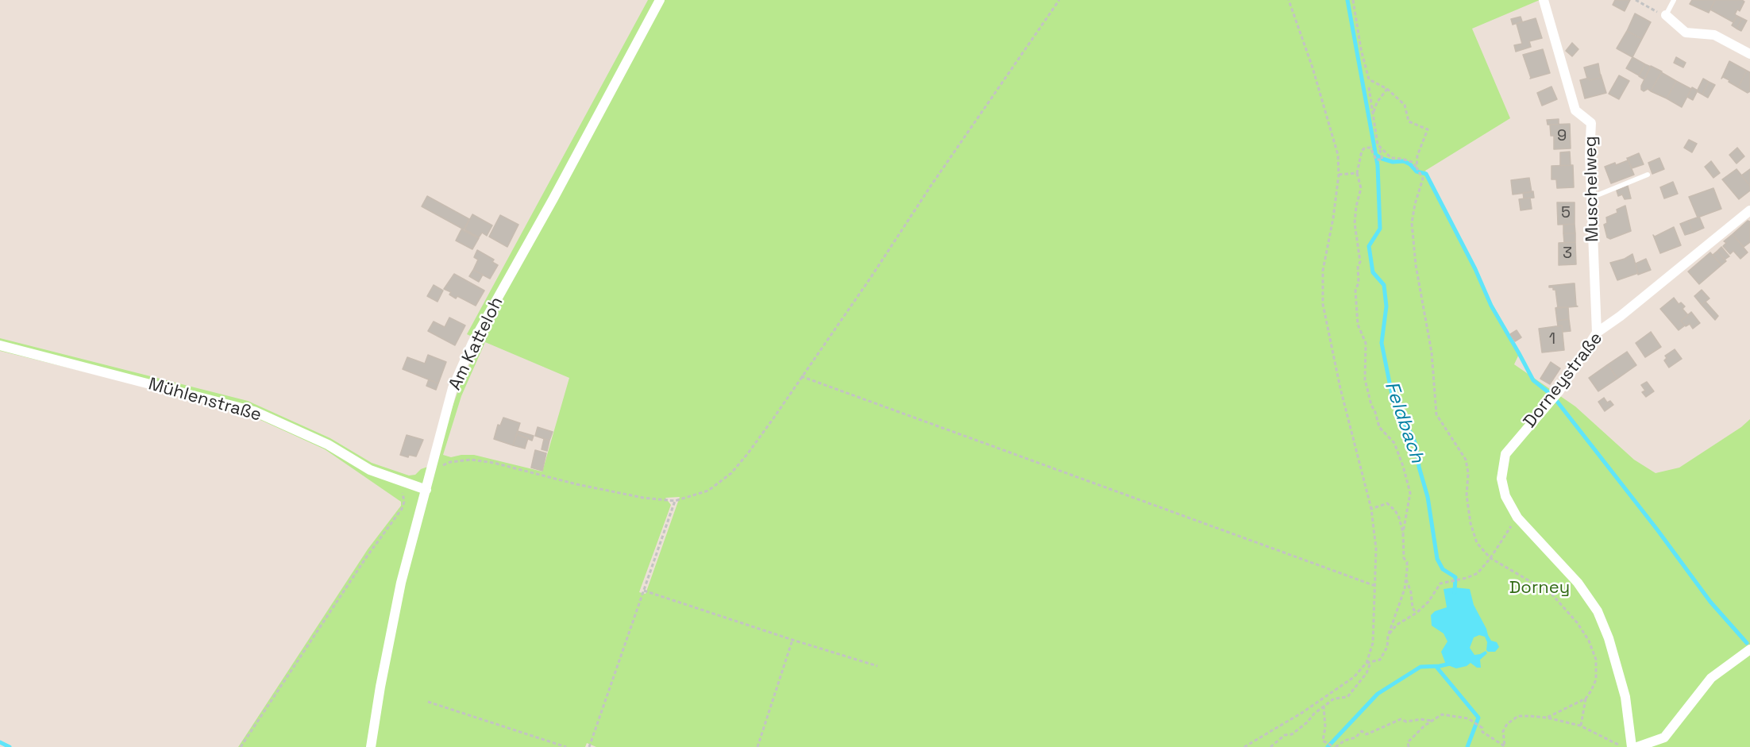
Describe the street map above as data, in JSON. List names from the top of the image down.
{
  "streets": {
    "street": [
      "Muschelweg",
      "Am Katteloh",
      "Dorneystraße",
      "Mühlenstraße"
    ]
  },
  "crossings": [
    ["Muschelweg", "Dorneystraße"],
    ["Am Katteloh", "Mühlenstraße"]
  ],
  "water": ["Feldbach"],
  "parks": ["Dorney"],
  "house_numbers": [
    "9",
    "5",
    "3",
    "1"
  ]
}
